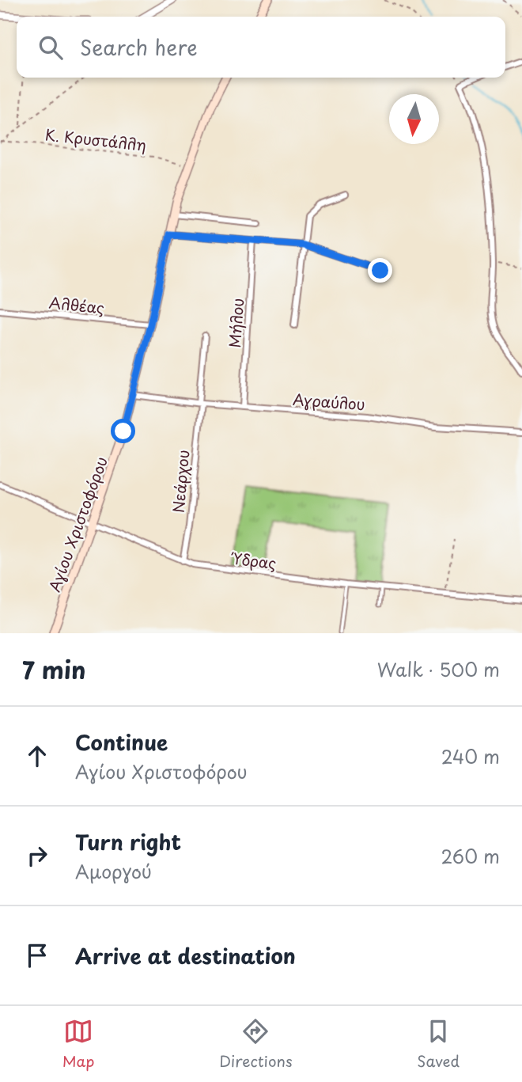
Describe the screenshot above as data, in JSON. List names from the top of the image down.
{
  "streets": {
    "main road": ["Αγίου Χριστοφόρου"],
    "street": [
      "Αλθέας",
      "Μήλου",
      "Αγραύλου",
      "Νεάρχου",
      "Ύδρας"
    ],
    "path": ["Κ. Κρυστάλλη"]
  },
  "crossings": [
    ["Κ. Κρυστάλλη", "Αγίου Χριστοφόρου"],
    ["Αλθέας", "Αγίου Χριστοφόρου"],
    ["Μήλου", "Αγραύλου"],
    ["Αγραύλου", "Νεάρχου"],
    ["Αγραύλου", "Αγίου Χριστοφόρου"],
    ["Νεάρχου", "Ύδρας"],
    ["Αγίου Χριστοφόρου", "Ύδρας"]
  ],
  "north": "bottom",
  "page": {
    "search": "Search here",
    "heading": ["7 min", "Walk · 500 m"],
    "list": [
      ["Continue", "Αγίου Χριστοφόρου", "240 m"],
      ["Turn right", "Αμοργού", "260 m"],
      "Arrive at destination"
    ],
    "nav": ["Map", "Directions", "Saved"]
  }
}
